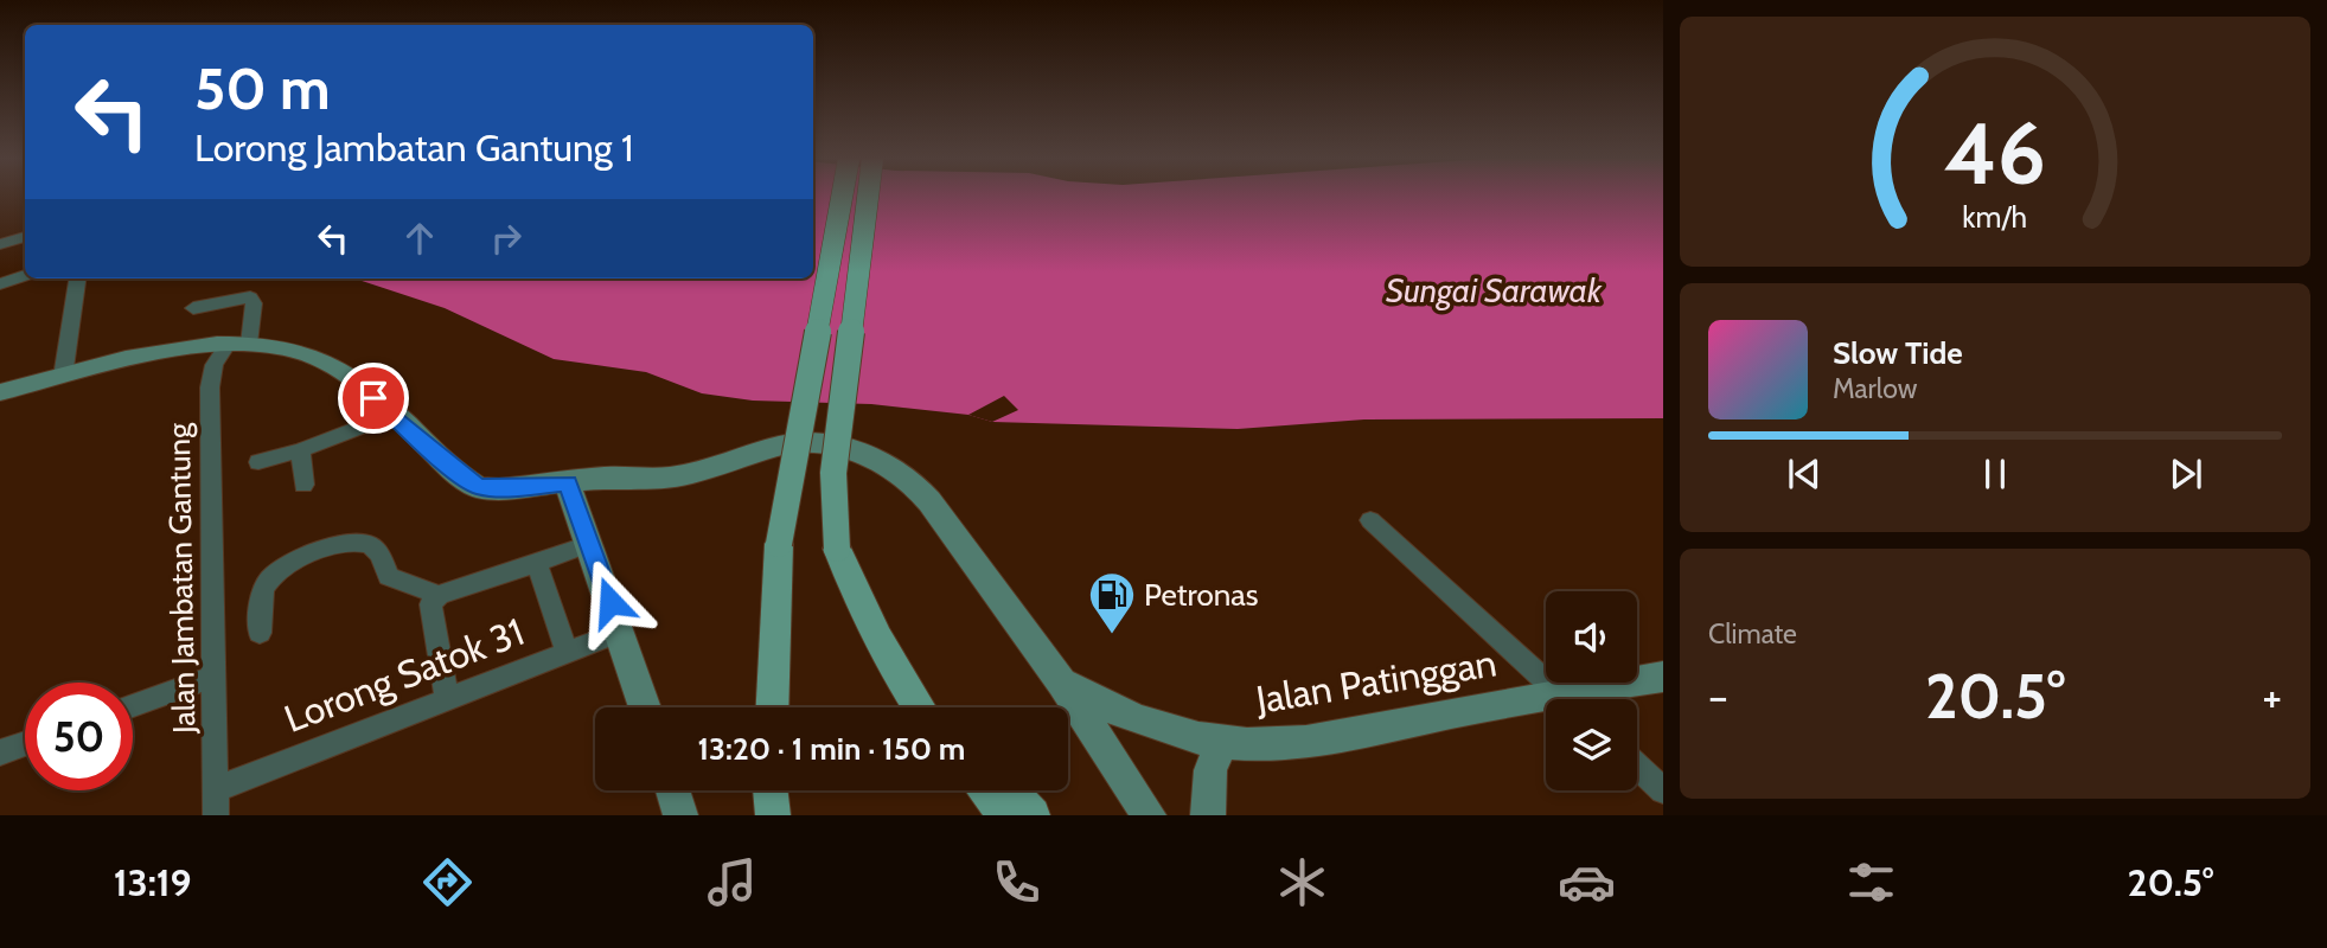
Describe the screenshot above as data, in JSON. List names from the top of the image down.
{
  "streets": {
    "main road": ["Jalan Patinggan"],
    "street": ["Jalan Jambatan Gantung", "Lorong Satok 31"]
  },
  "crossings": [
    ["Jalan Jambatan Gantung", "Lorong Satok 31"]
  ],
  "water": ["Sungai Sarawak"],
  "places": {
    "fuel station": ["Petronas"]
  },
  "page": {
    "turn": ["50 m", "Lorong Jambatan Gantung 1"],
    "song": ["Slow Tide", "Marlow"],
    "tile": "Climate",
    "heat": ["−", "20.5°", "+"],
    "limit": "50",
    "trip": "13:20 · 1 min · 150 m",
    "tabs": ["13:19", "20.5°"],
    "gauge": ["46", "km/h"]
  }
}
